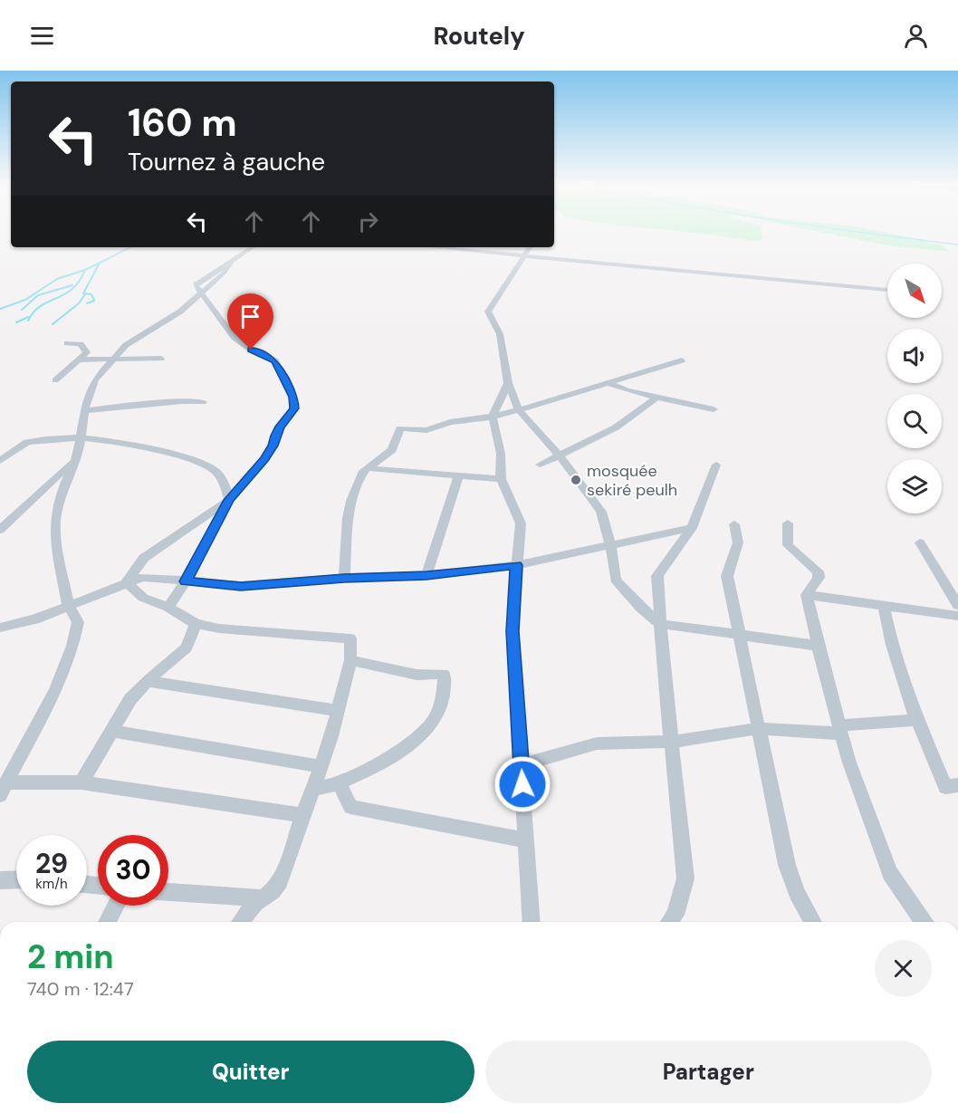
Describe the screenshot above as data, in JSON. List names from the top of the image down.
{
  "places": ["mosquée sekiré peulh"],
  "north": "bottom right",
  "page": {
    "header": "Routely",
    "turn": ["160 m", "Tournez à gauche"],
    "speed": "29 km/h",
    "limit": "30",
    "heading": ["2 min", "740 m · 12:47"],
    "buttons": ["Quitter", "Partager"]
  }
}
